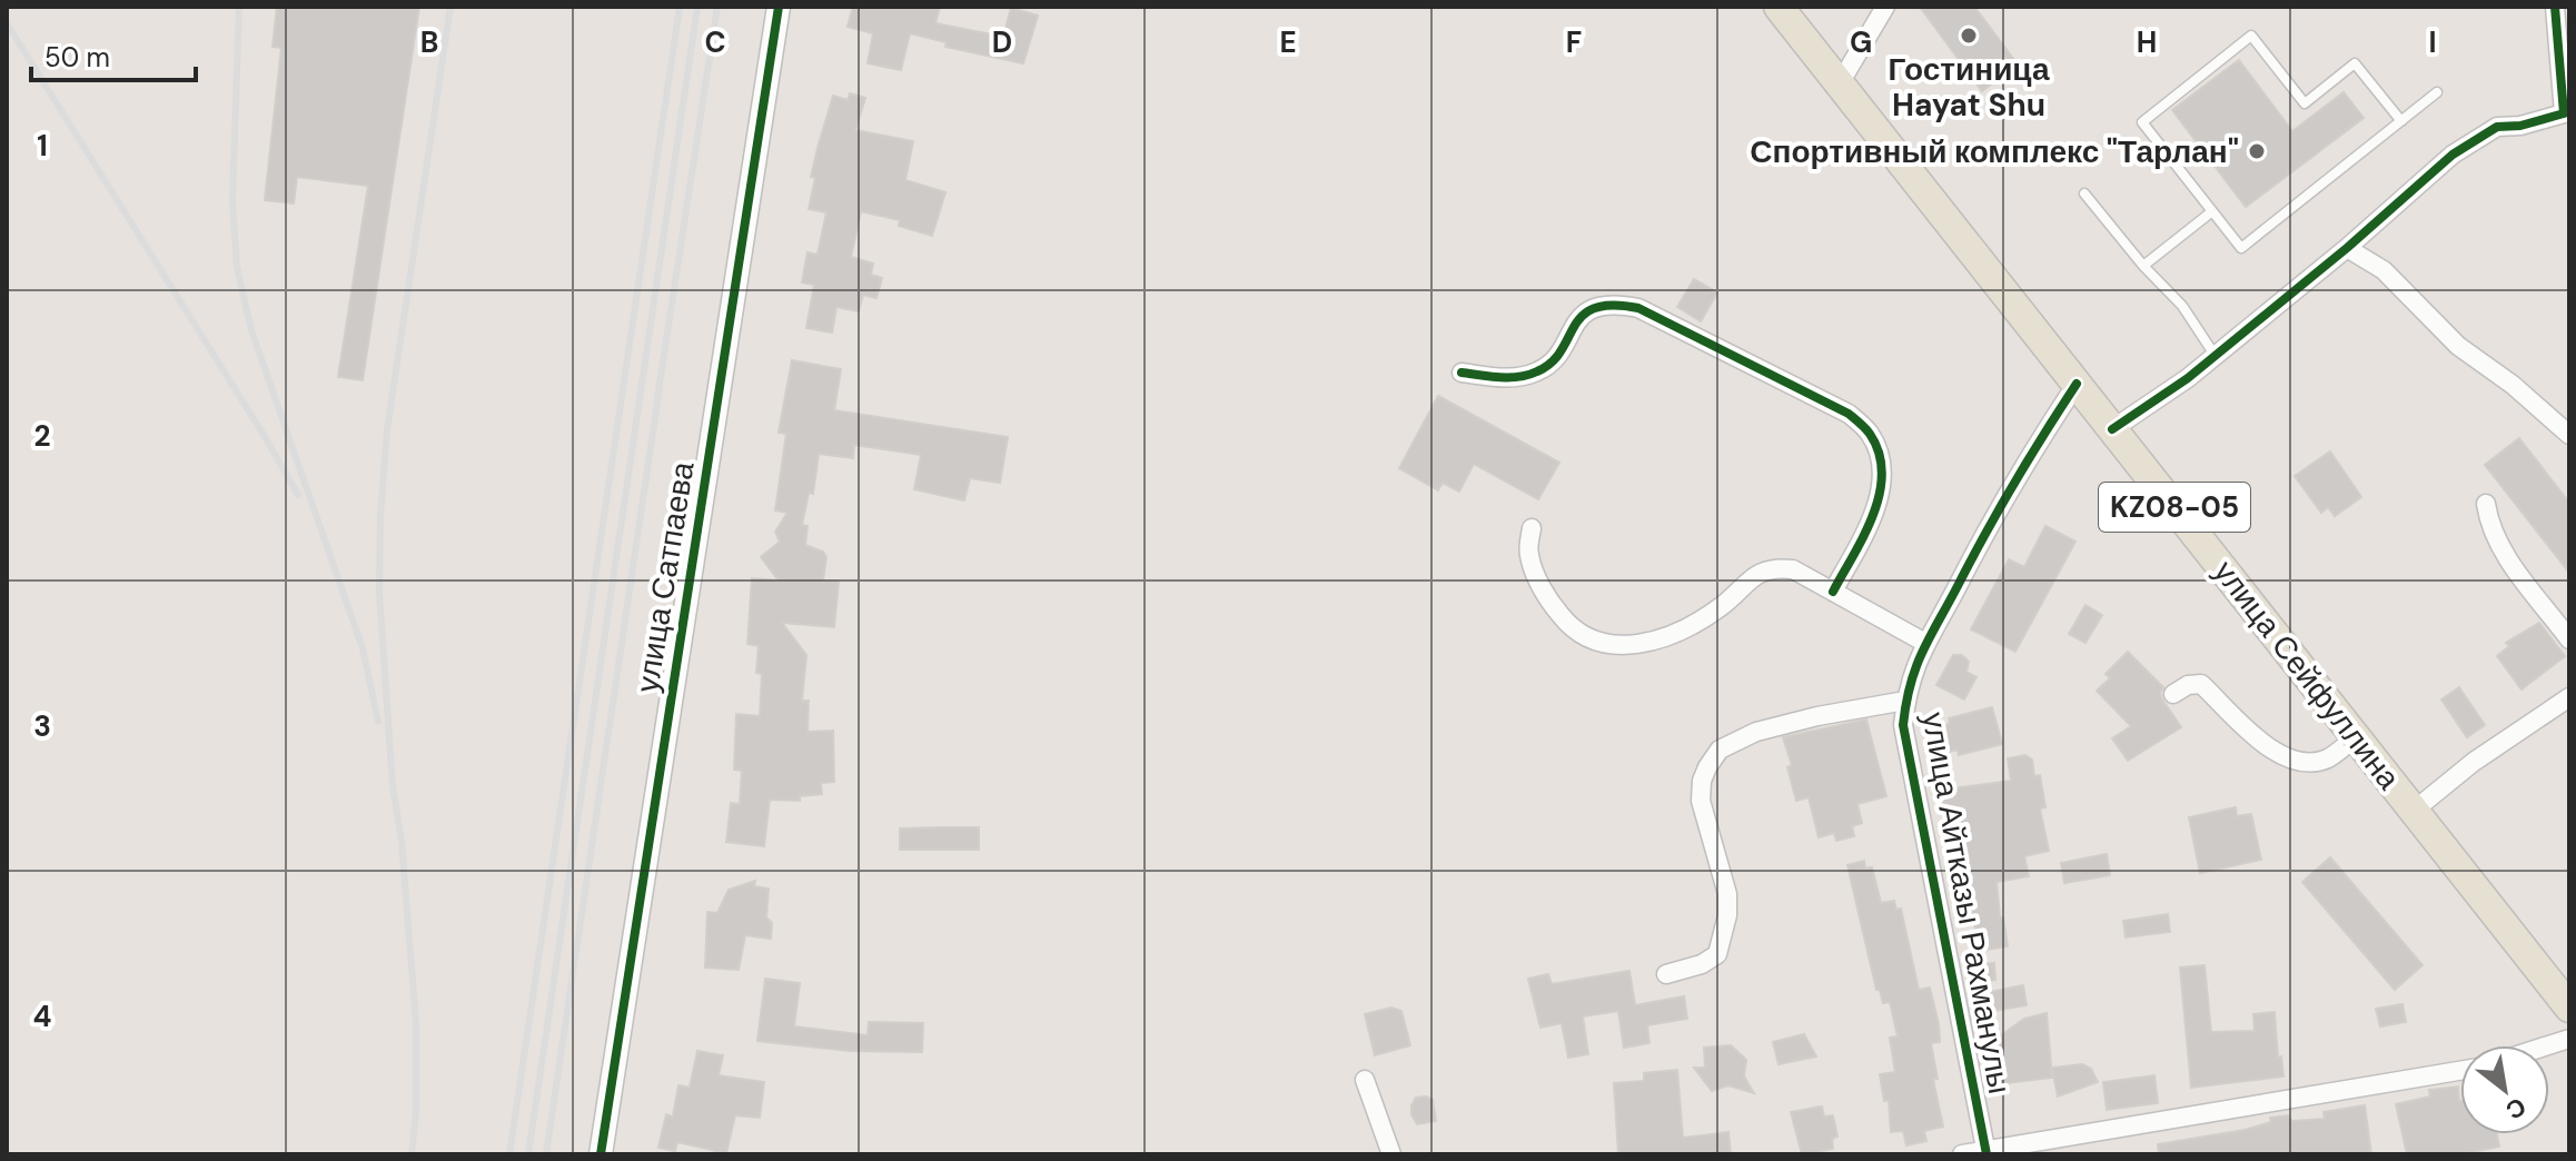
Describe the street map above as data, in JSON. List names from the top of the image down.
{
  "streets": {
    "main road": ["KZ08-05", "улица Сейфуллина"],
    "street": ["улица Сатпаева", "улица Айтказы Рахманулы"]
  },
  "crossings": [
    ["улица Сейфуллина", "улица Айтказы Рахманулы"]
  ],
  "places": ["Гостиница Hayat Shu", "Спортивный комплекс \"Тарлан\""],
  "scale_bar": "50 m",
  "north": "bottom right",
  "grid": {
    "columns": [
      "B",
      "C",
      "D",
      "E",
      "F",
      "G",
      "H",
      "I"
    ],
    "rows": [
      "1",
      "2",
      "3",
      "4"
    ]
  }
}
